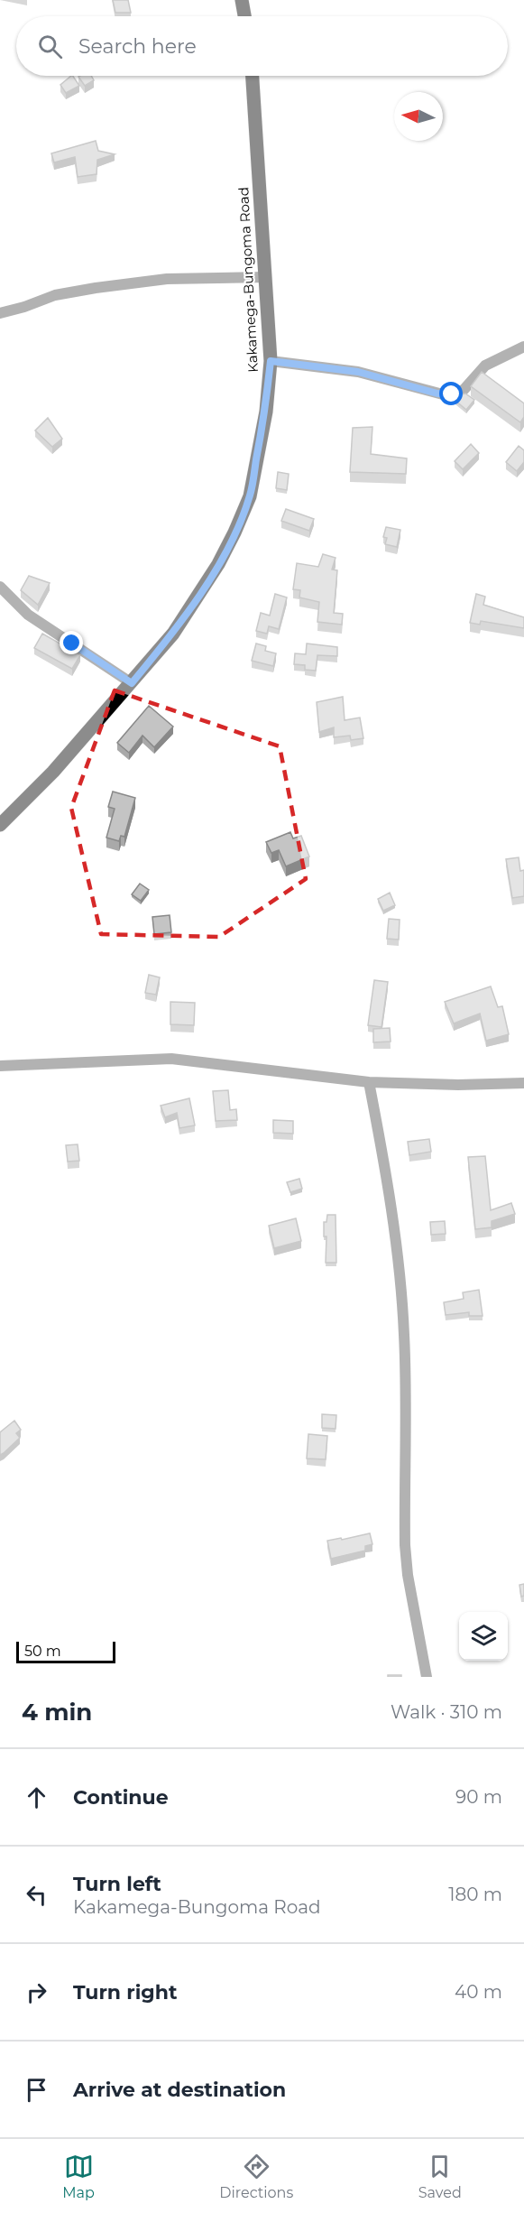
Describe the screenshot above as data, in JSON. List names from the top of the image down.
{
  "streets": {
    "main road": ["Kakamega-Bungoma Road"]
  },
  "scale_bar": "50 m",
  "north": "left",
  "page": {
    "search": "Search here",
    "scale": "50 m",
    "heading": ["4 min", "Walk · 310 m"],
    "list": [
      ["Continue", "90 m"],
      ["Turn left", "Kakamega-Bungoma Road", "180 m"],
      ["Turn right", "40 m"],
      "Arrive at destination"
    ],
    "nav": ["Map", "Directions", "Saved"]
  }
}
